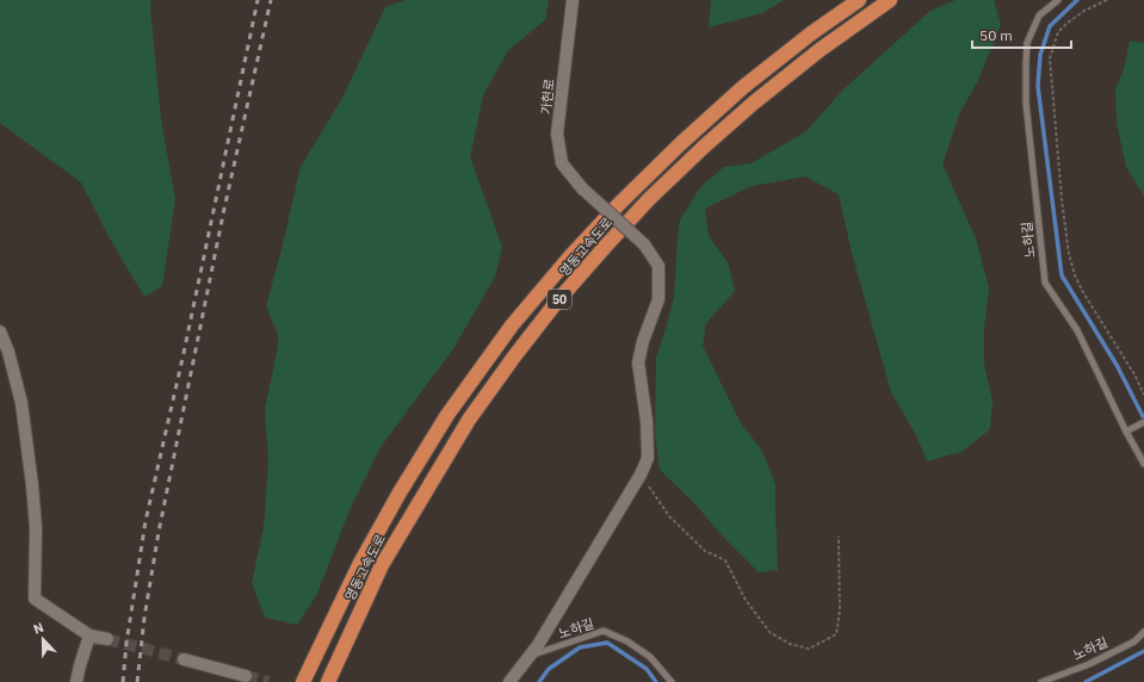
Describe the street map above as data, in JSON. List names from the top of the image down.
{
  "streets": {
    "highway": ["영동고속도로", "50"],
    "street": ["가현로"],
    "lane": ["노하길"]
  },
  "crossings": [
    ["가현로", "노하길"]
  ],
  "scale_bar": "50 m",
  "north": "top"
}
